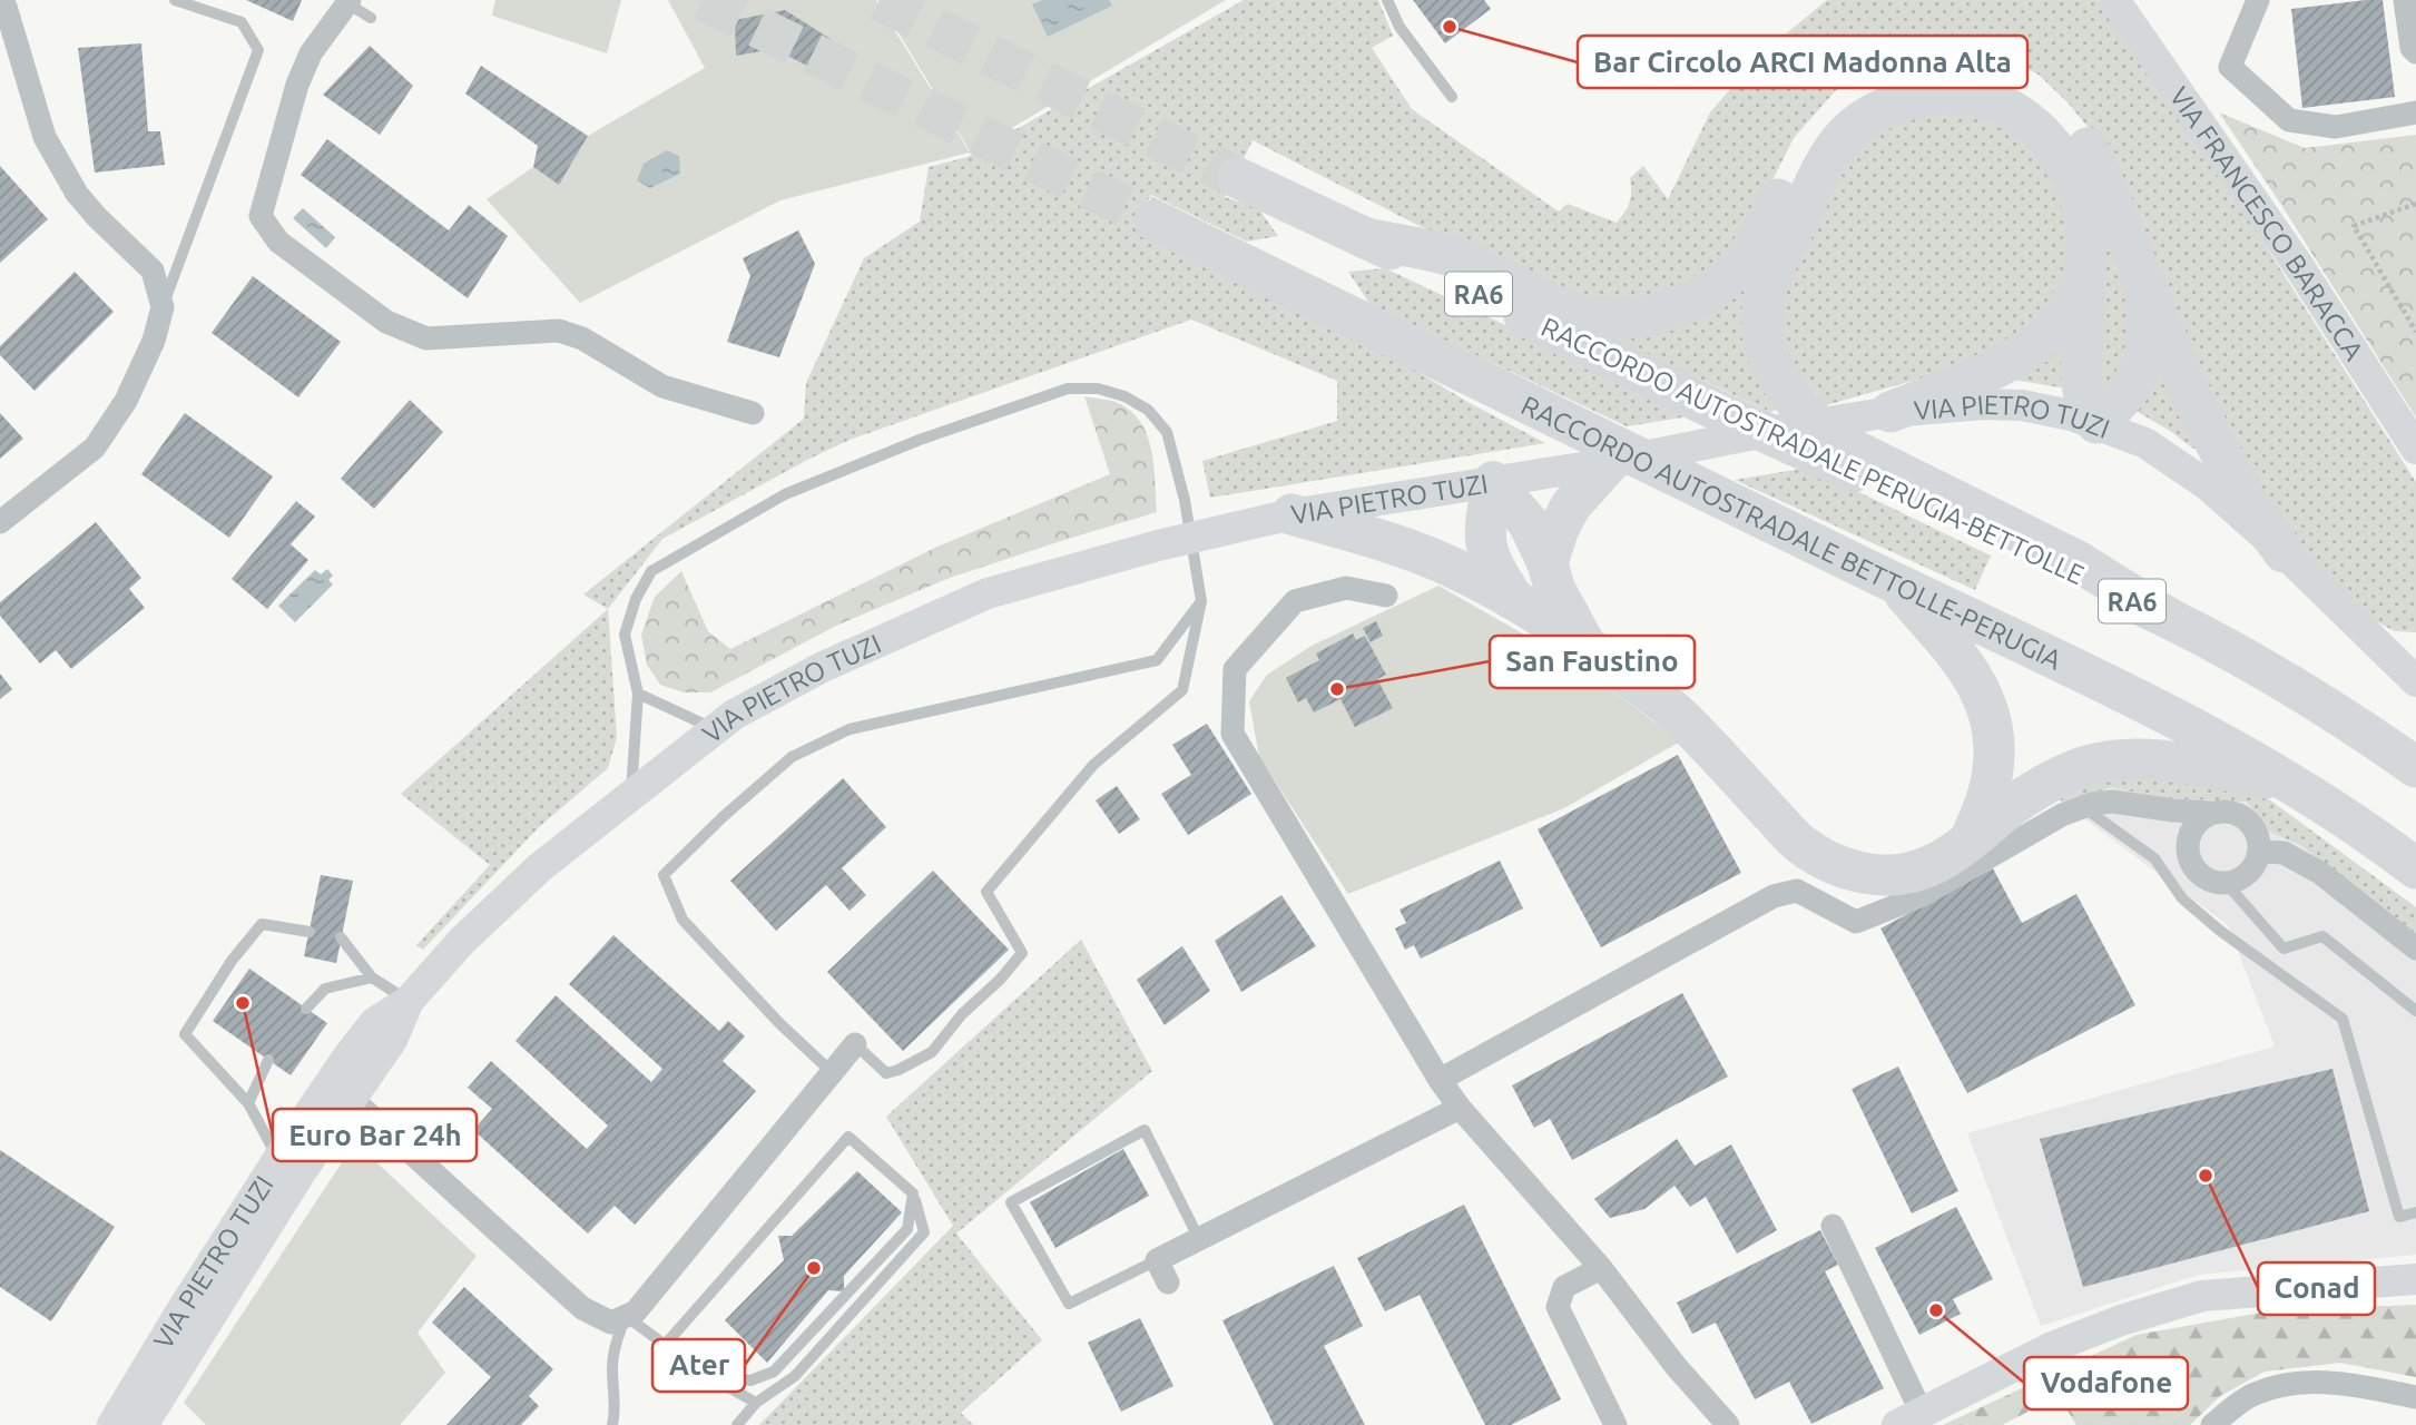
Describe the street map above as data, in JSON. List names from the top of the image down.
{
  "streets": {
    "highway": ["RA6", "RACCORDO AUTOSTRADALE PERUGIA-BETTOLLE", "RACCORDO AUTOSTRADALE BETTOLLE-PERUGIA"],
    "main road": ["VIA FRANCESCO BARACCA", "VIA PIETRO TUZI"]
  },
  "places": [
    "Bar Circolo ARCI Madonna Alta",
    "San Faustino",
    "Euro Bar 24h",
    "Conad",
    "Ater",
    "Vodafone"
  ]
}
